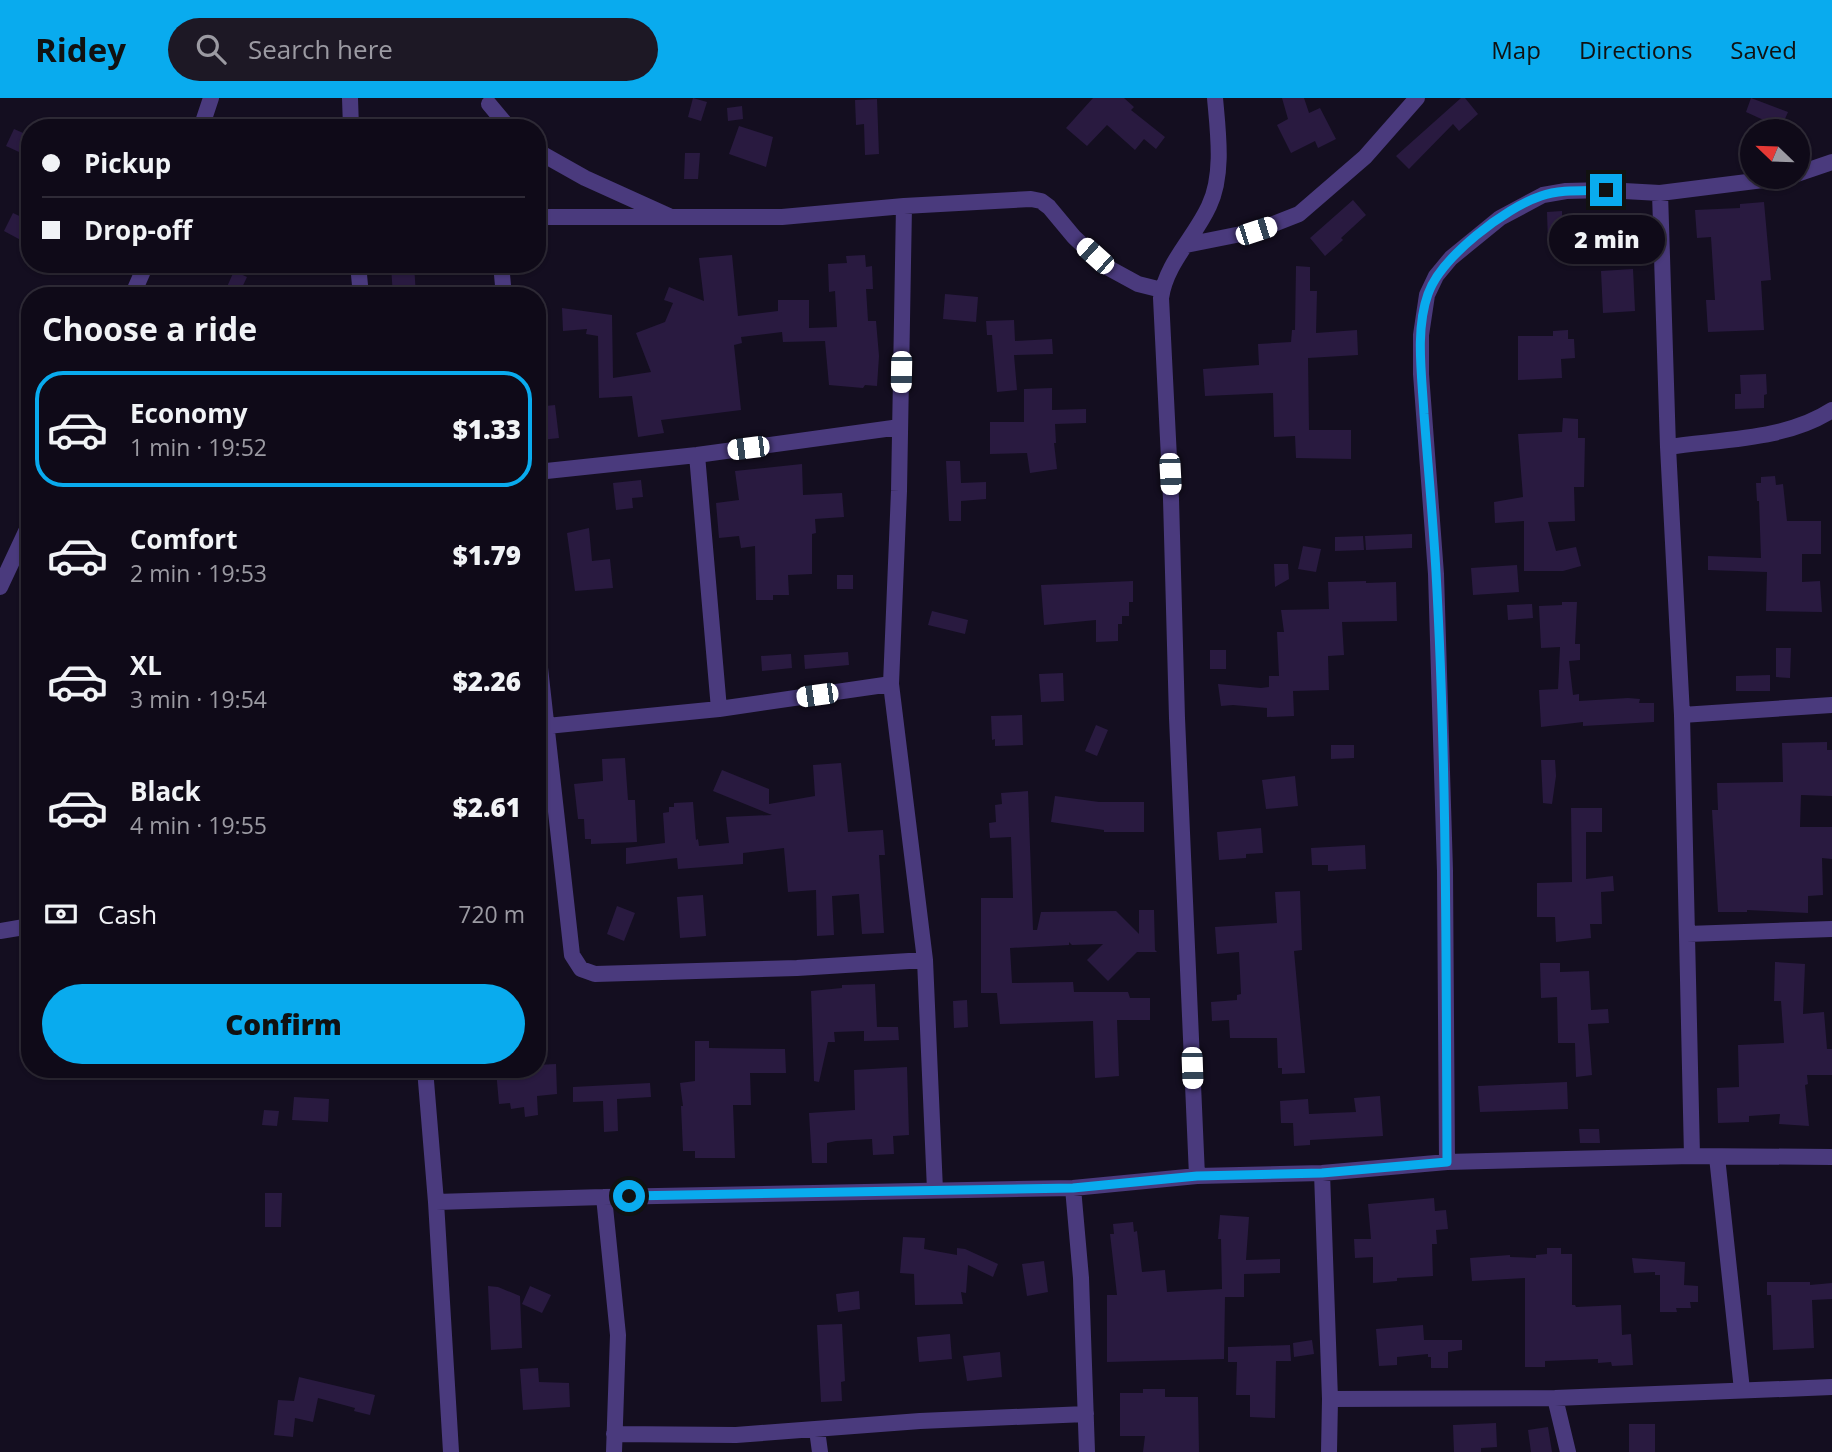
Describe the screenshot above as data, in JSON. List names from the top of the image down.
{
  "north": "top left",
  "page": {
    "header": "Ridey",
    "search": "Search here",
    "nav": ["Map", "Directions", "Saved"],
    "banner": ["Pickup", "Drop-off"],
    "bubble": "2 min",
    "heading": "Choose a ride",
    "list": [
      {
        "name": "Economy",
        "note": "1 min · 19:52",
        "value": "$1.33"
      },
      {
        "name": "Comfort",
        "note": "2 min · 19:53",
        "value": "$1.79"
      },
      {
        "name": "XL",
        "note": "3 min · 19:54",
        "value": "$2.26"
      },
      {
        "name": "Black",
        "note": "4 min · 19:55",
        "value": "$2.61"
      }
    ],
    "pay": ["Cash", "720 m"],
    "buttons": "Confirm"
  }
}
